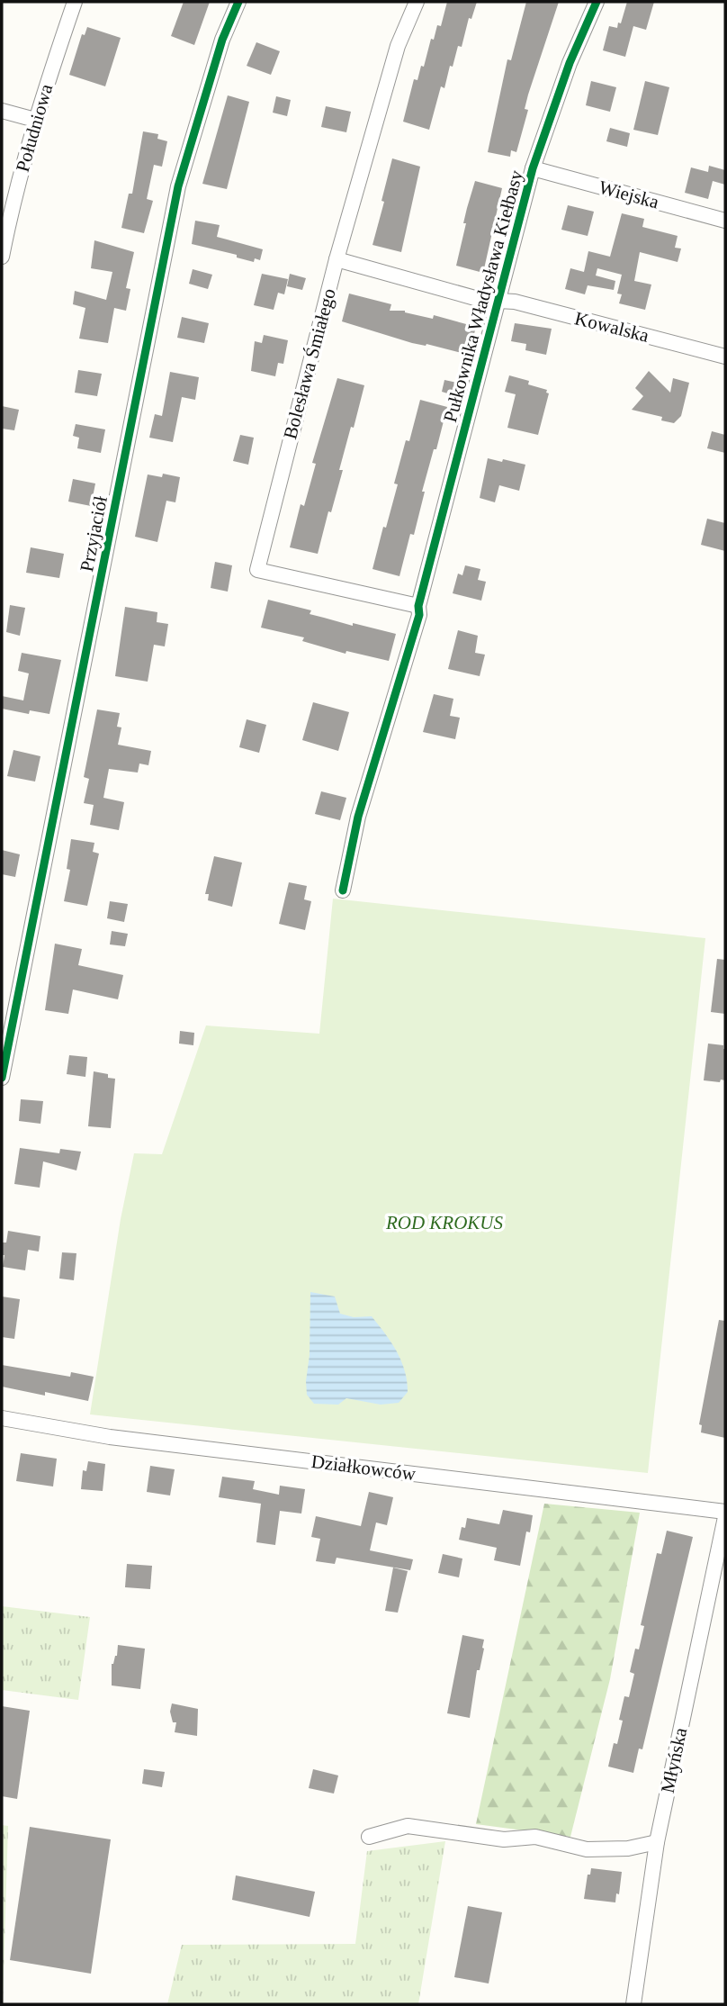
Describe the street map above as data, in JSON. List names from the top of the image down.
{
  "streets": {
    "street": [
      "Południowa",
      "Wiejska",
      "Pułkownika Władysława Kiełbasy",
      "Kowalska",
      "Bolesława Śmiałego",
      "Przyjaciół",
      "Działkowców",
      "Młyńska"
    ]
  },
  "crossings": [
    ["Wiejska", "Pułkownika Władysława Kiełbasy"],
    ["Pułkownika Władysława Kiełbasy", "Kowalska"],
    ["Pułkownika Władysława Kiełbasy", "Bolesława Śmiałego"]
  ],
  "parks": ["ROD KROKUS"]
}
